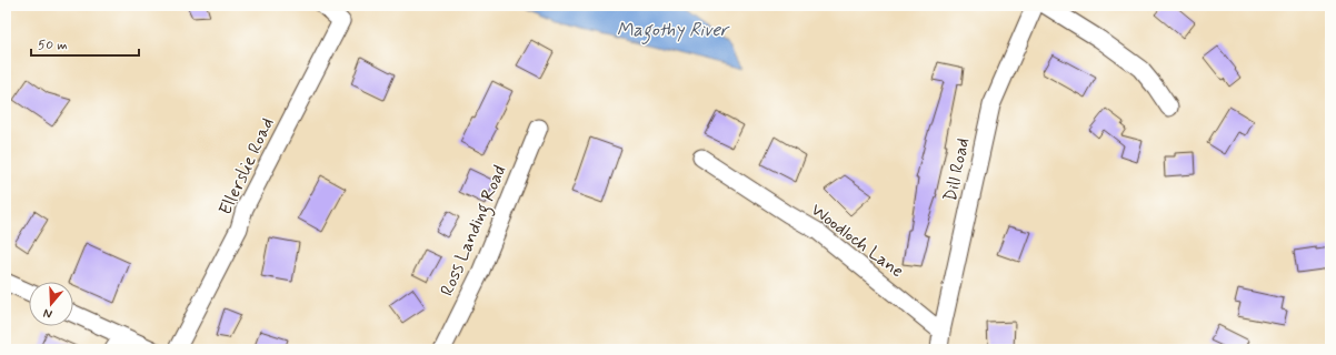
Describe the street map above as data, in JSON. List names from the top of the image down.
{
  "streets": {
    "street": [
      "Ellerslie Road",
      "Dill Road",
      "Ross Landing Road",
      "Woodloch Lane"
    ]
  },
  "crossings": [
    ["Dill Road", "Woodloch Lane"]
  ],
  "water": ["Magothy River"],
  "scale_bar": "50 m",
  "north": "bottom"
}
